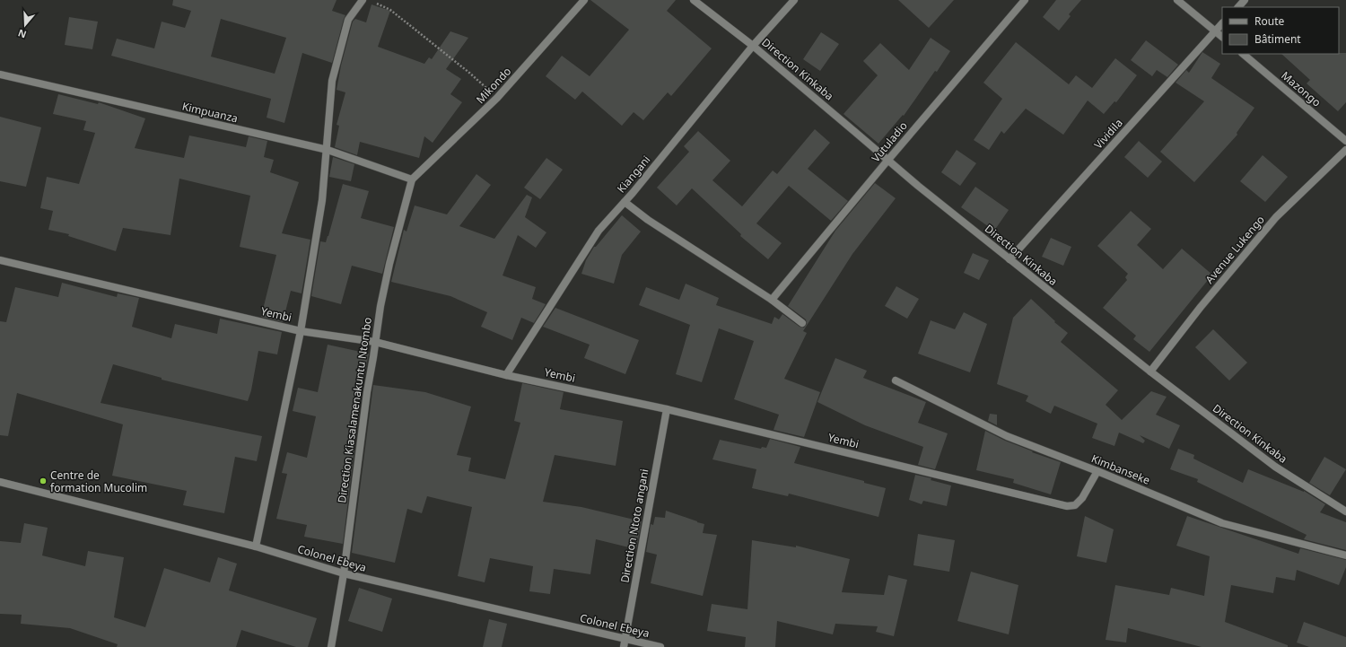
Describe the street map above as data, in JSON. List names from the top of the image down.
{
  "streets": {
    "street": [
      "Direction Kinkaba",
      "Mikondo",
      "Mazongo",
      "Kimpuanza",
      "Vividila",
      "Vutuladio",
      "Kiangani",
      "Avenue Lukengo",
      "Yembi",
      "Direction Kiasalamenakuntu Ntombo",
      "Kimbanseke",
      "Direction Ntoto angani",
      "Colonel Ebeya"
    ]
  },
  "crossings": [
    ["Direction Kinkaba", "Vividila"],
    ["Direction Kinkaba", "Vutuladio"],
    ["Direction Kinkaba", "Kiangani"],
    ["Direction Kinkaba", "Avenue Lukengo"],
    ["Mikondo", "Kimpuanza"],
    ["Mikondo", "Direction Kiasalamenakuntu Ntombo"],
    ["Kimpuanza", "Direction Kiasalamenakuntu Ntombo"],
    ["Kiangani", "Yembi"],
    ["Yembi", "Direction Kiasalamenakuntu Ntombo"],
    ["Yembi", "Kimbanseke"],
    ["Yembi", "Direction Ntoto angani"],
    ["Direction Kiasalamenakuntu Ntombo", "Colonel Ebeya"],
    ["Direction Ntoto angani", "Colonel Ebeya"]
  ],
  "places": ["Centre de formation Mucolim"],
  "legend": ["Route", "Bâtiment"],
  "north": "bottom"
}
